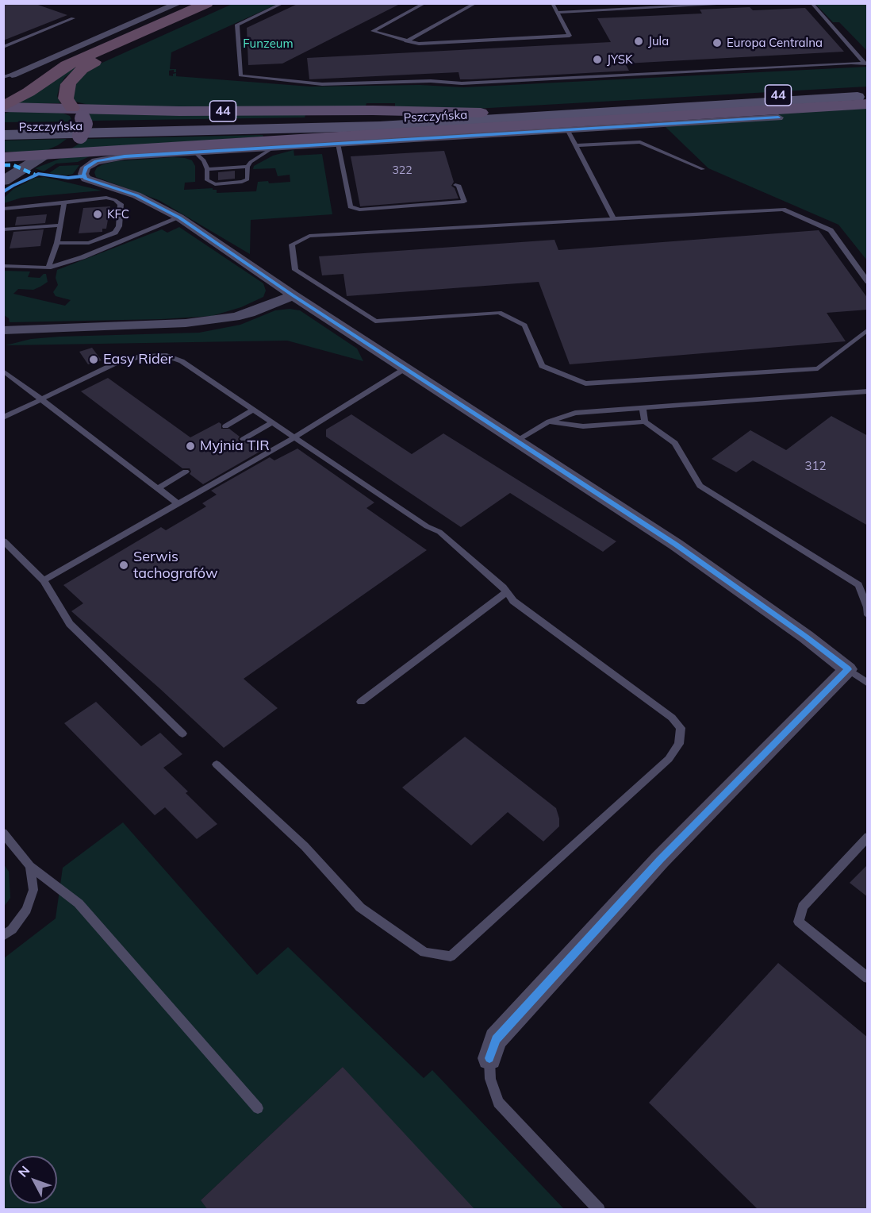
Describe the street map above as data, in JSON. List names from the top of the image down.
{
  "streets": {
    "main road": ["44", "Pszczyńska"]
  },
  "crossings": [
    ["44", "Pszczyńska"]
  ],
  "parks": ["Funzeum"],
  "places": [
    "Jula",
    "Europa Centralna",
    "JYSK",
    "KFC",
    "Easy Rider",
    "Myjnia TIR",
    "Serwis tachografów"
  ],
  "house_numbers": ["322", "312"],
  "north": "top left"
}
